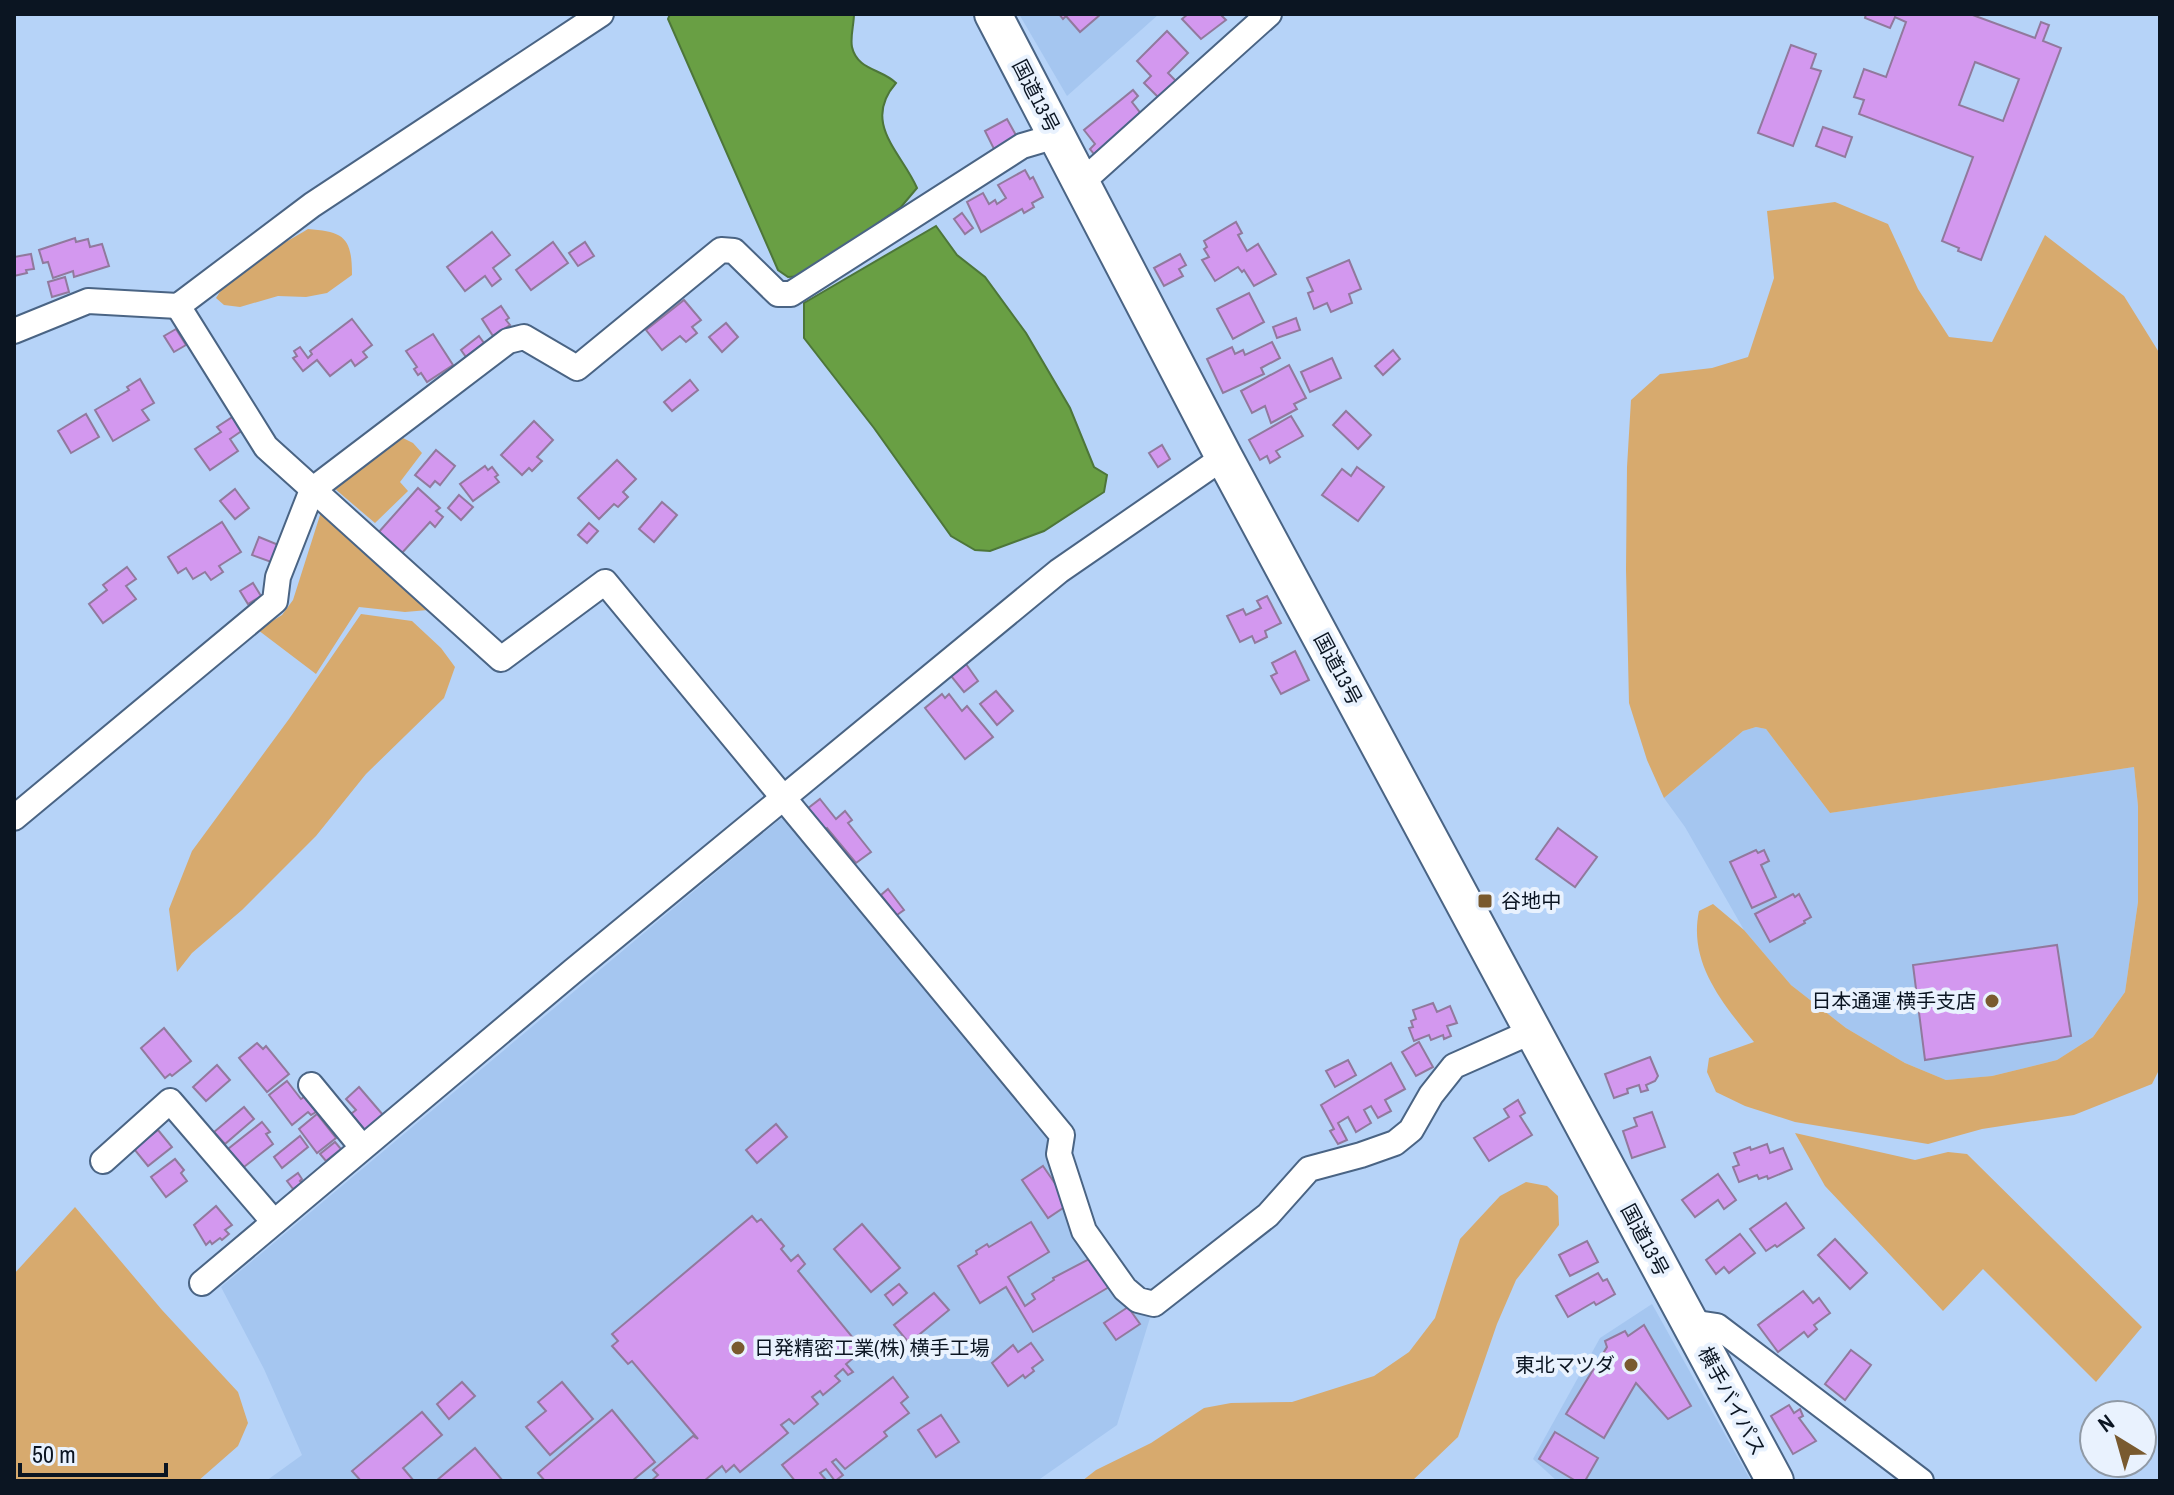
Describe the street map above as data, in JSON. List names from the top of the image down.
{
  "streets": {
    "highway": ["国道13号", "横手バイパス"]
  },
  "crossings": [
    ["国道13号", "横手バイパス"]
  ],
  "places": {
    "transit": ["谷地中"],
    "other": ["日本通運 横手支店", "日発精密工業(株) 横手工場", "東北マツダ"]
  },
  "scale_bar": "50 m",
  "north": "top left"
}
